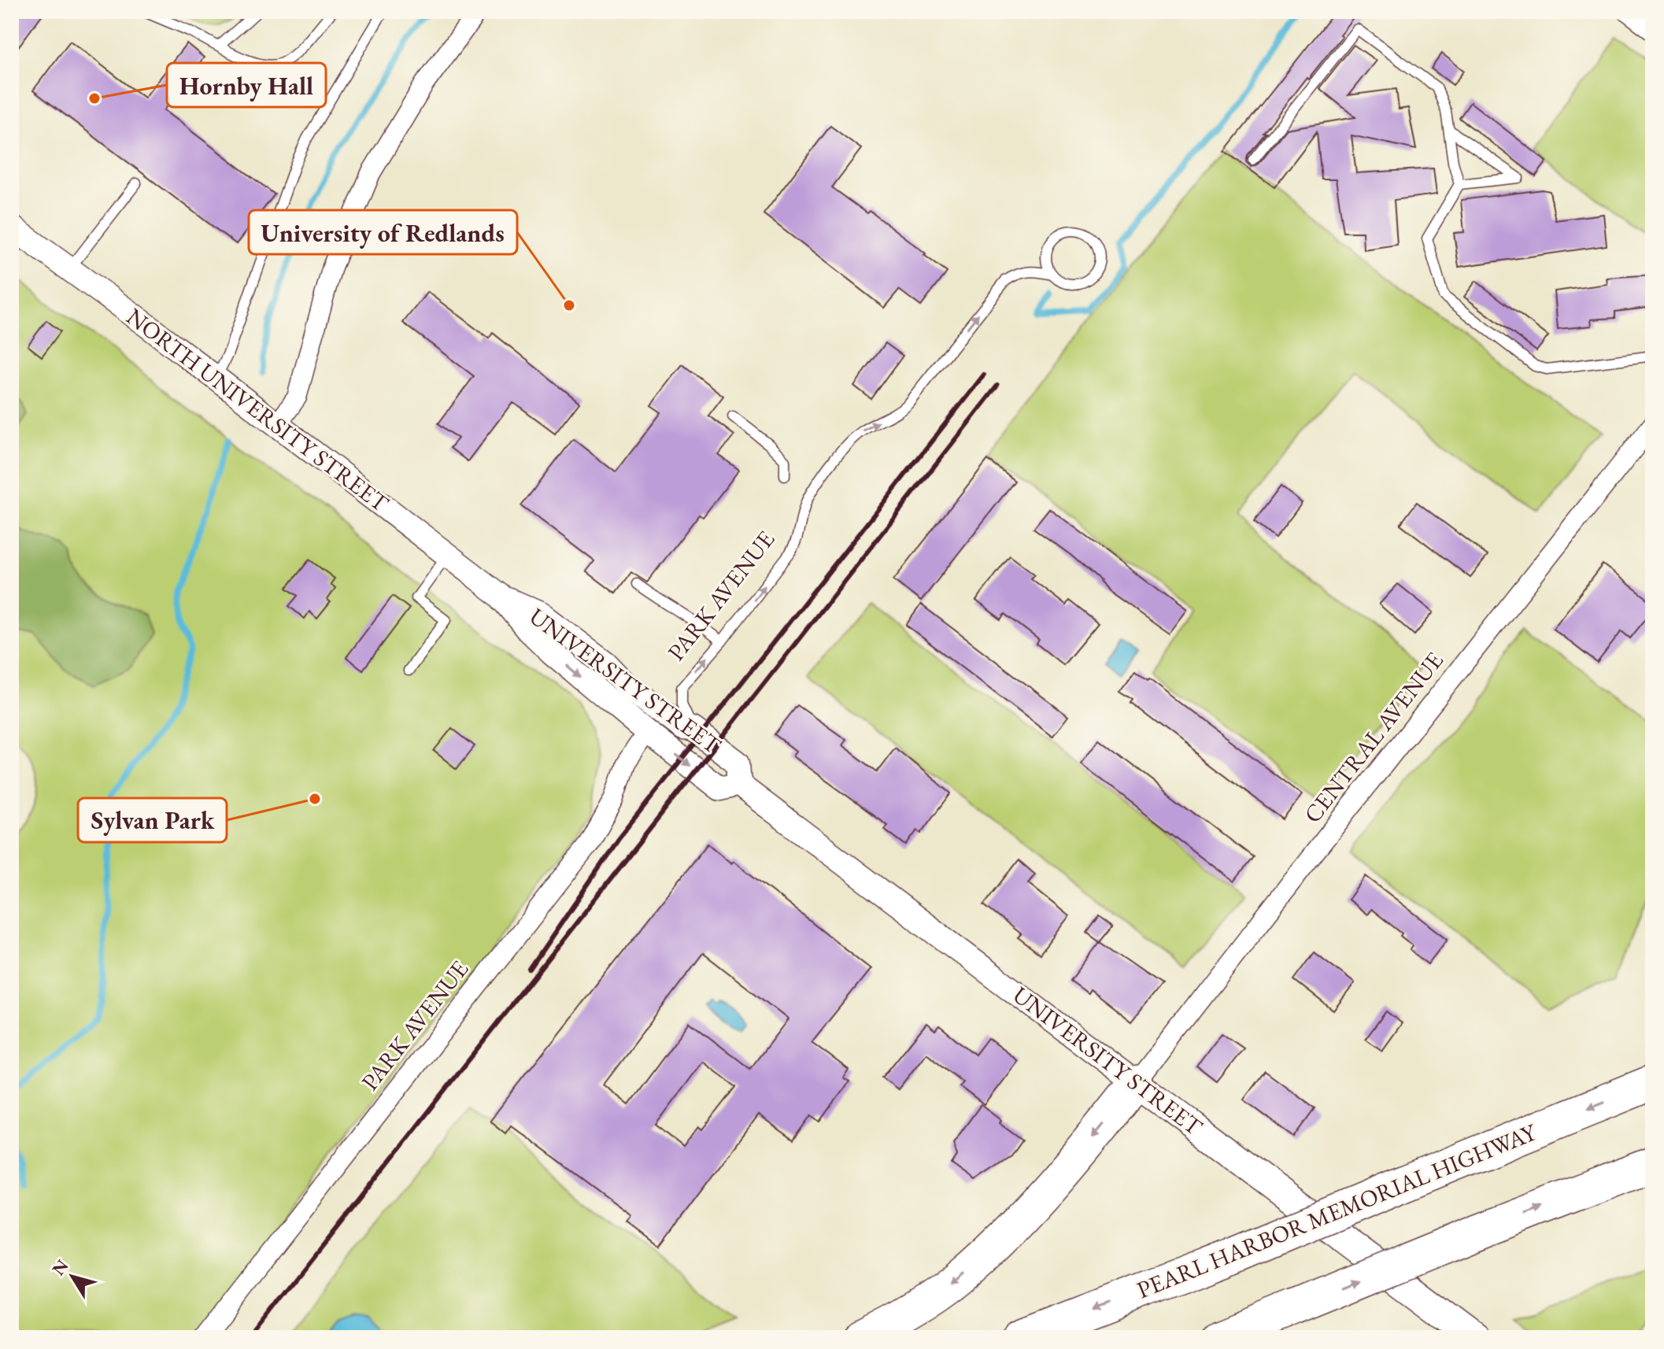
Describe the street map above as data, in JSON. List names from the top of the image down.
{
  "streets": {
    "highway": ["PEARL HARBOR MEMORIAL HIGHWAY"],
    "main road": ["UNIVERSITY STREET"],
    "street": ["NORTH UNIVERSITY STREET", "PARK AVENUE", "CENTRAL AVENUE"]
  },
  "crossings": [
    ["NORTH UNIVERSITY STREET", "UNIVERSITY STREET"],
    ["PARK AVENUE", "UNIVERSITY STREET"],
    ["UNIVERSITY STREET", "CENTRAL AVENUE"]
  ],
  "one_way": ["PARK AVENUE"],
  "places": ["Hornby Hall", "University of Redlands", "Sylvan Park"],
  "north": "top left"
}
